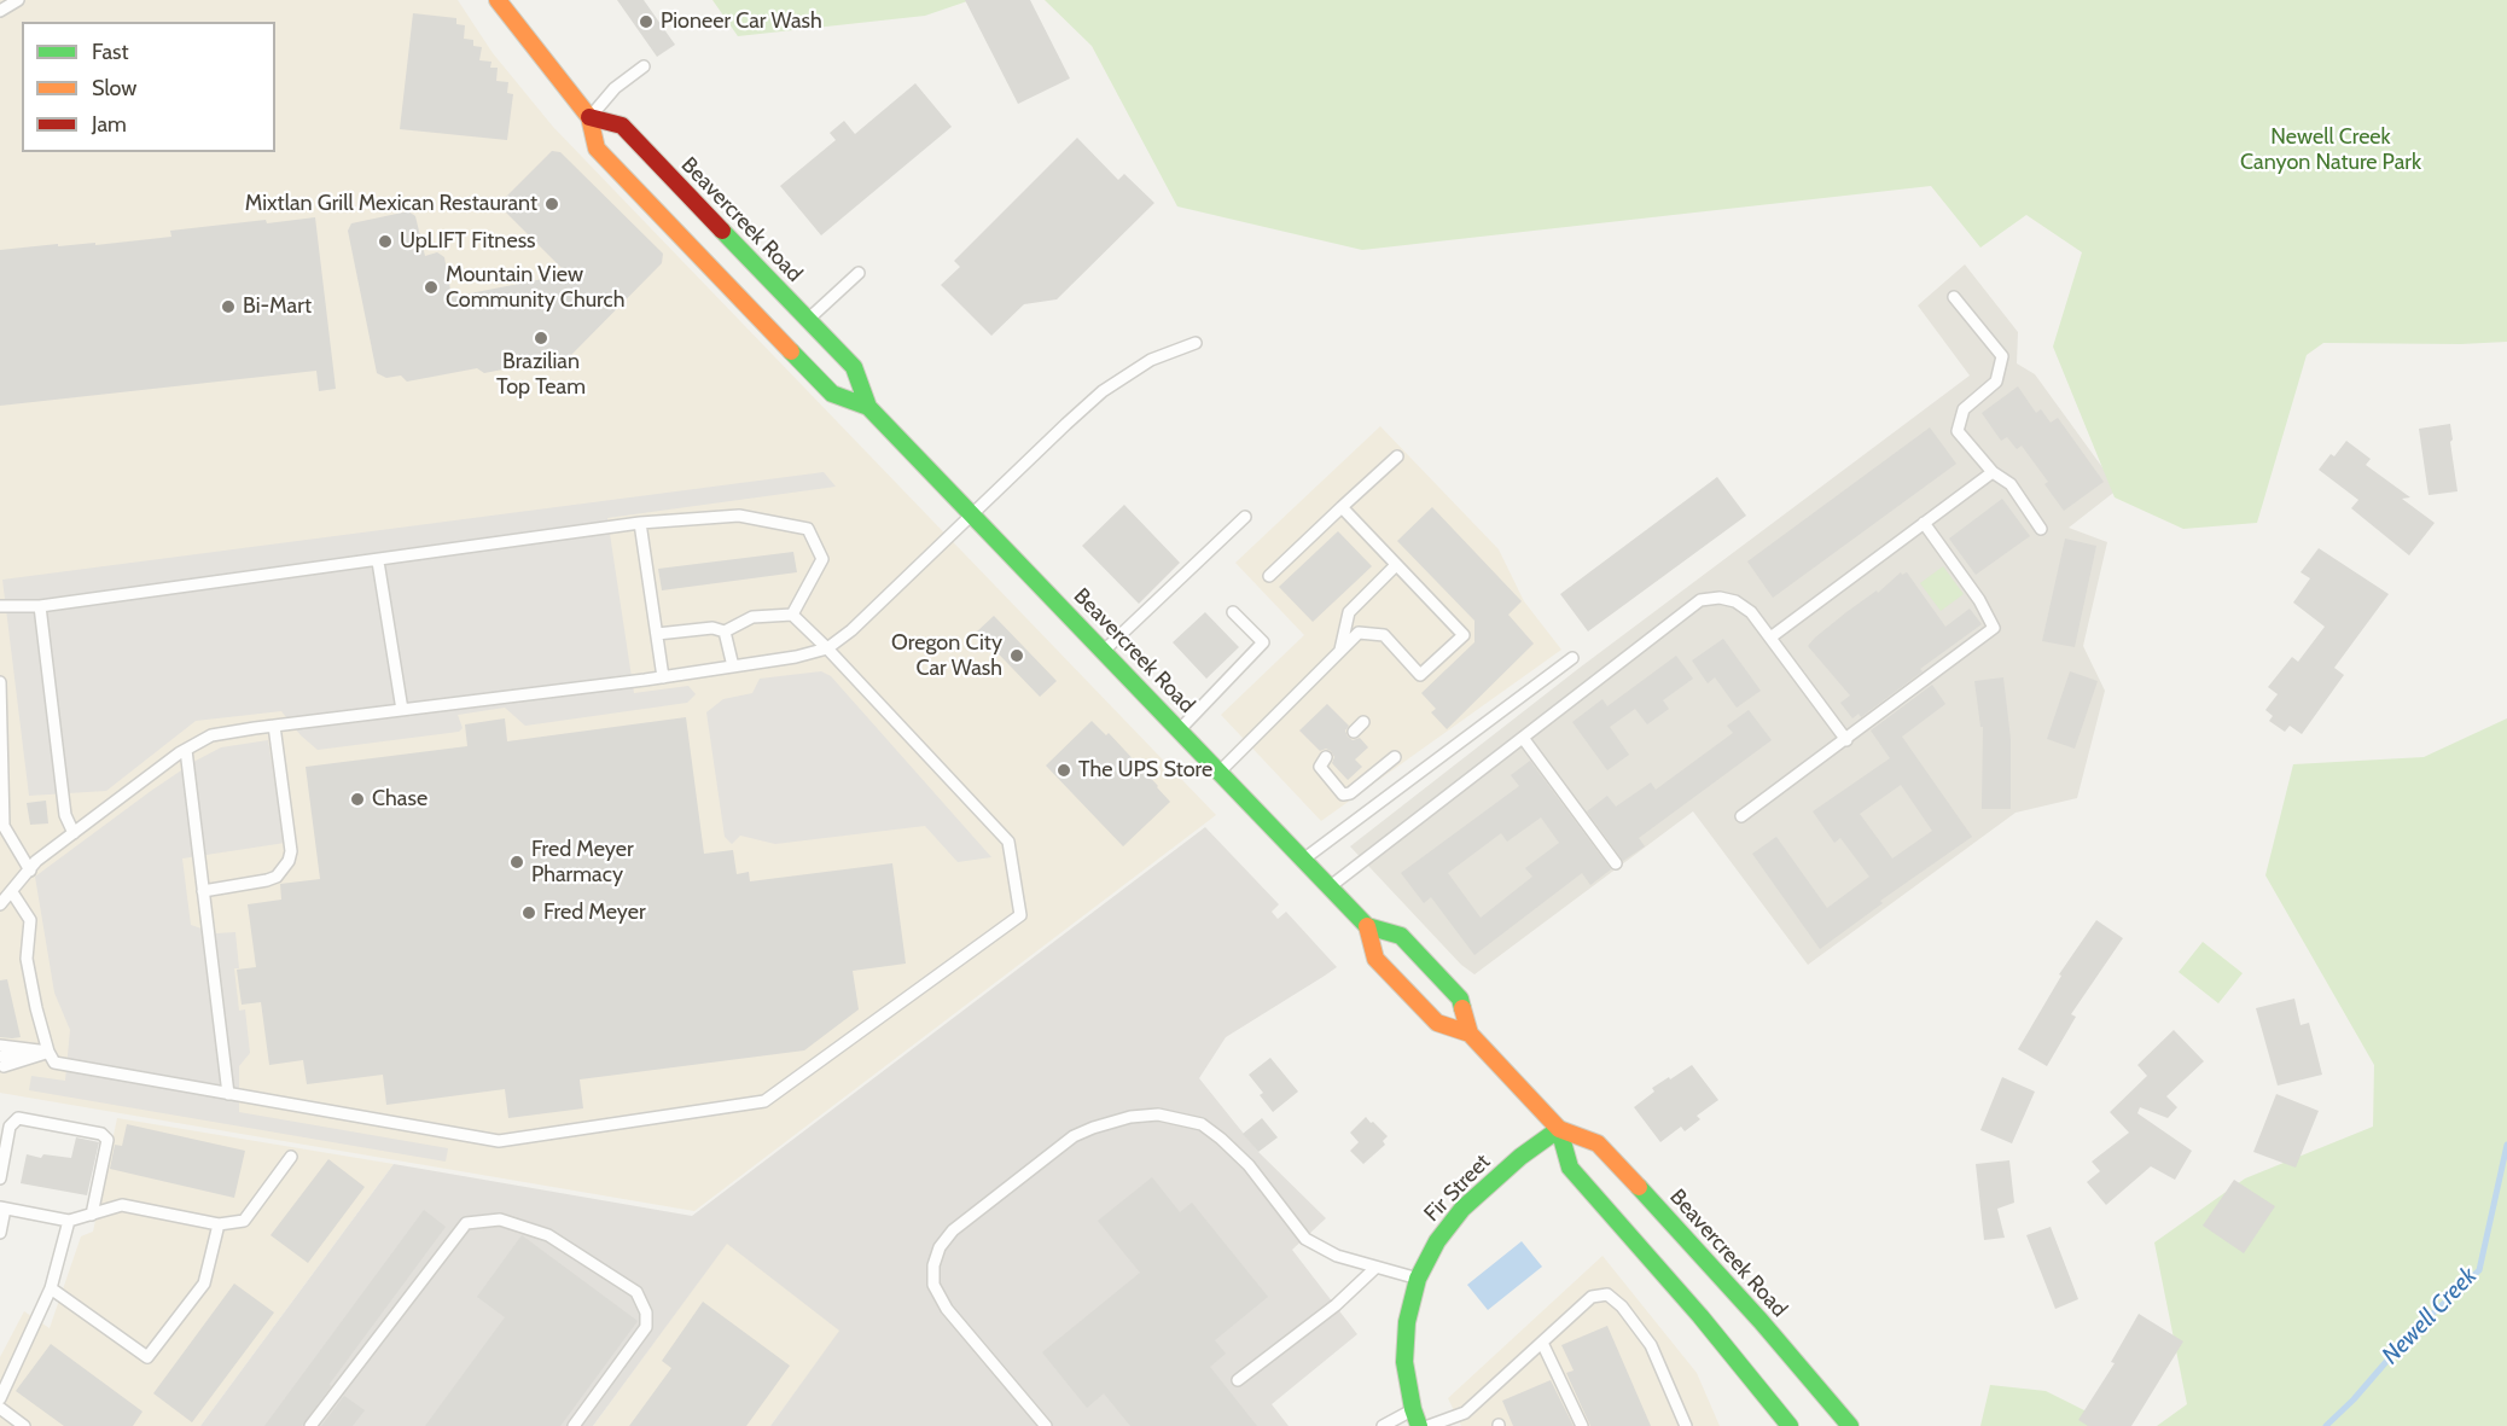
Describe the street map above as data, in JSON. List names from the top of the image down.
{
  "streets": {
    "main road": ["Beavercreek Road", "Fir Street"]
  },
  "crossings": [
    ["Beavercreek Road", "Fir Street"]
  ],
  "water": ["Newell Creek"],
  "parks": ["Newell Creek Canyon Nature Park"],
  "places": [
    "Pioneer Car Wash",
    "Mixtlan Grill Mexican Restaurant",
    "UpLIFT Fitness",
    "Mountain View Community Church",
    "Bi-Mart",
    "Brazilian Top Team",
    "Oregon City Car Wash",
    "The UPS Store",
    "Chase",
    "Fred Meyer Pharmacy",
    "Fred Meyer"
  ],
  "legend": ["Fast", "Slow", "Jam"]
}
